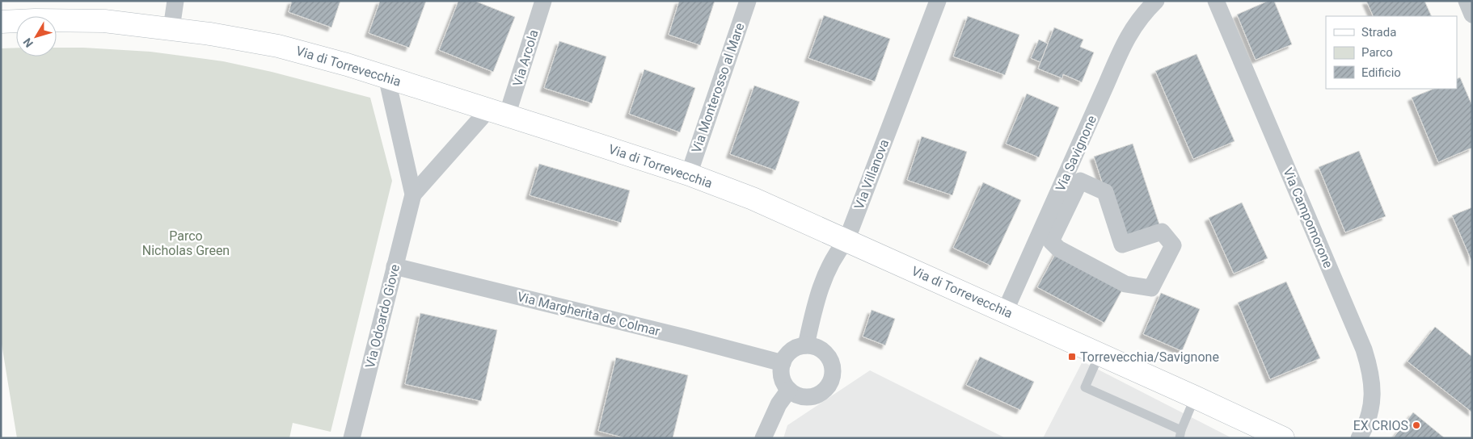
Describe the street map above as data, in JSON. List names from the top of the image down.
{
  "streets": {
    "main road": ["Via di Torrevecchia"],
    "street": [
      "Via Arcola",
      "Via Monterosso al Mare",
      "Via Savignone",
      "Via Villanova",
      "Via Campomorone",
      "Via Margherita de Colmar",
      "Via Odoardo Giove"
    ]
  },
  "crossings": [
    ["Via Arcola", "Via di Torrevecchia"],
    ["Via Arcola", "Via Odoardo Giove"],
    ["Via di Torrevecchia", "Via Monterosso al Mare"],
    ["Via di Torrevecchia", "Via Savignone"],
    ["Via di Torrevecchia", "Via Villanova"],
    ["Via di Torrevecchia", "Via Odoardo Giove"],
    ["Via Villanova", "Via Margherita de Colmar"],
    ["Via Margherita de Colmar", "Via Odoardo Giove"]
  ],
  "parks": ["Parco Nicholas Green"],
  "places": {
    "transit": ["Torrevecchia/Savignone"],
    "other": ["EX CRIOS"]
  },
  "legend": ["Strada", "Parco", "Edificio"],
  "north": "bottom left"
}
